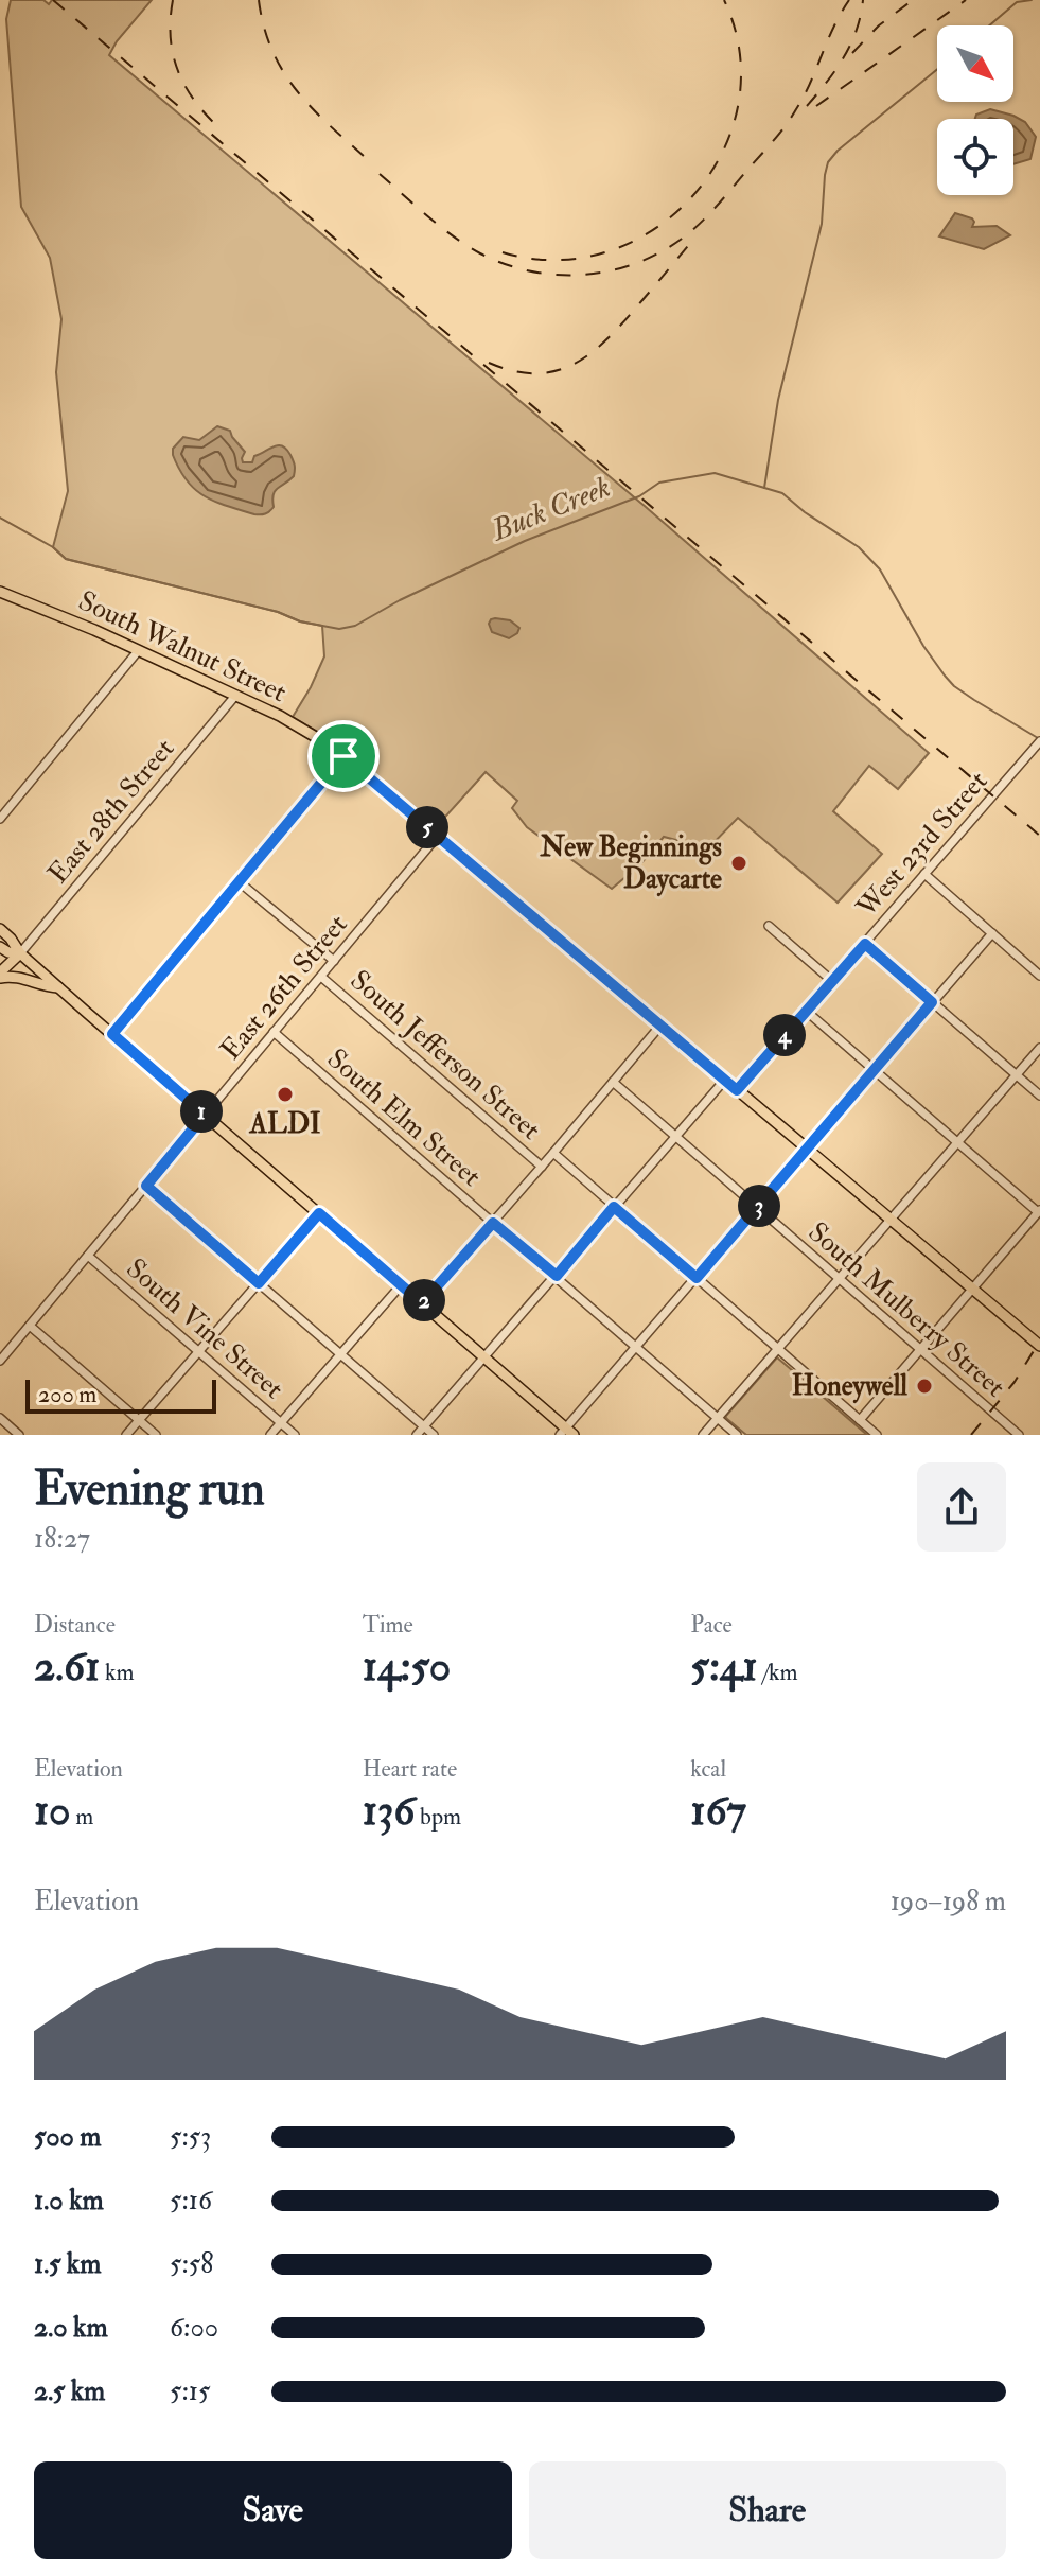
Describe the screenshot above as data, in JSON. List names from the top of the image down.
{
  "streets": {
    "main road": ["South Walnut Street"],
    "street": [
      "East 28th Street",
      "West 23rd Street",
      "East 26th Street",
      "South Jefferson Street",
      "South Elm Street",
      "South Mulberry Street",
      "South Vine Street"
    ]
  },
  "crossings": [
    ["South Walnut Street", "East 28th Street"],
    ["South Walnut Street", "West 23rd Street"],
    ["South Walnut Street", "East 26th Street"],
    ["East 26th Street", "South Jefferson Street"],
    ["East 26th Street", "South Elm Street"],
    ["East 26th Street", "South Vine Street"]
  ],
  "water": ["Buck Creek"],
  "places": ["New Beginnings Daycarte", "ALDI", "Honeywell"],
  "scale_bar": "200 m",
  "north": "bottom right",
  "page": {
    "pins": [
      "5",
      "4",
      "1",
      "3",
      "2"
    ],
    "scale": "200 m",
    "heading": ["Evening run", "18:27"],
    "stats": [
      ["Distance", "2.61 km"],
      ["Time", "14:50"],
      ["Pace", "5:41 /km"],
      ["Elevation", "10 m"],
      ["Heart rate", "136 bpm"],
      ["kcal", "167"]
    ],
    "chart": ["Elevation", "190–198 m"],
    "list": [
      {
        "name": "500 m",
        "note": "5:53"
      },
      {
        "name": "1.0 km",
        "note": "5:16"
      },
      {
        "name": "1.5 km",
        "note": "5:58"
      },
      {
        "name": "2.0 km",
        "note": "6:00"
      },
      {
        "name": "2.5 km",
        "note": "5:15"
      }
    ],
    "buttons": ["Save", "Share"]
  }
}
